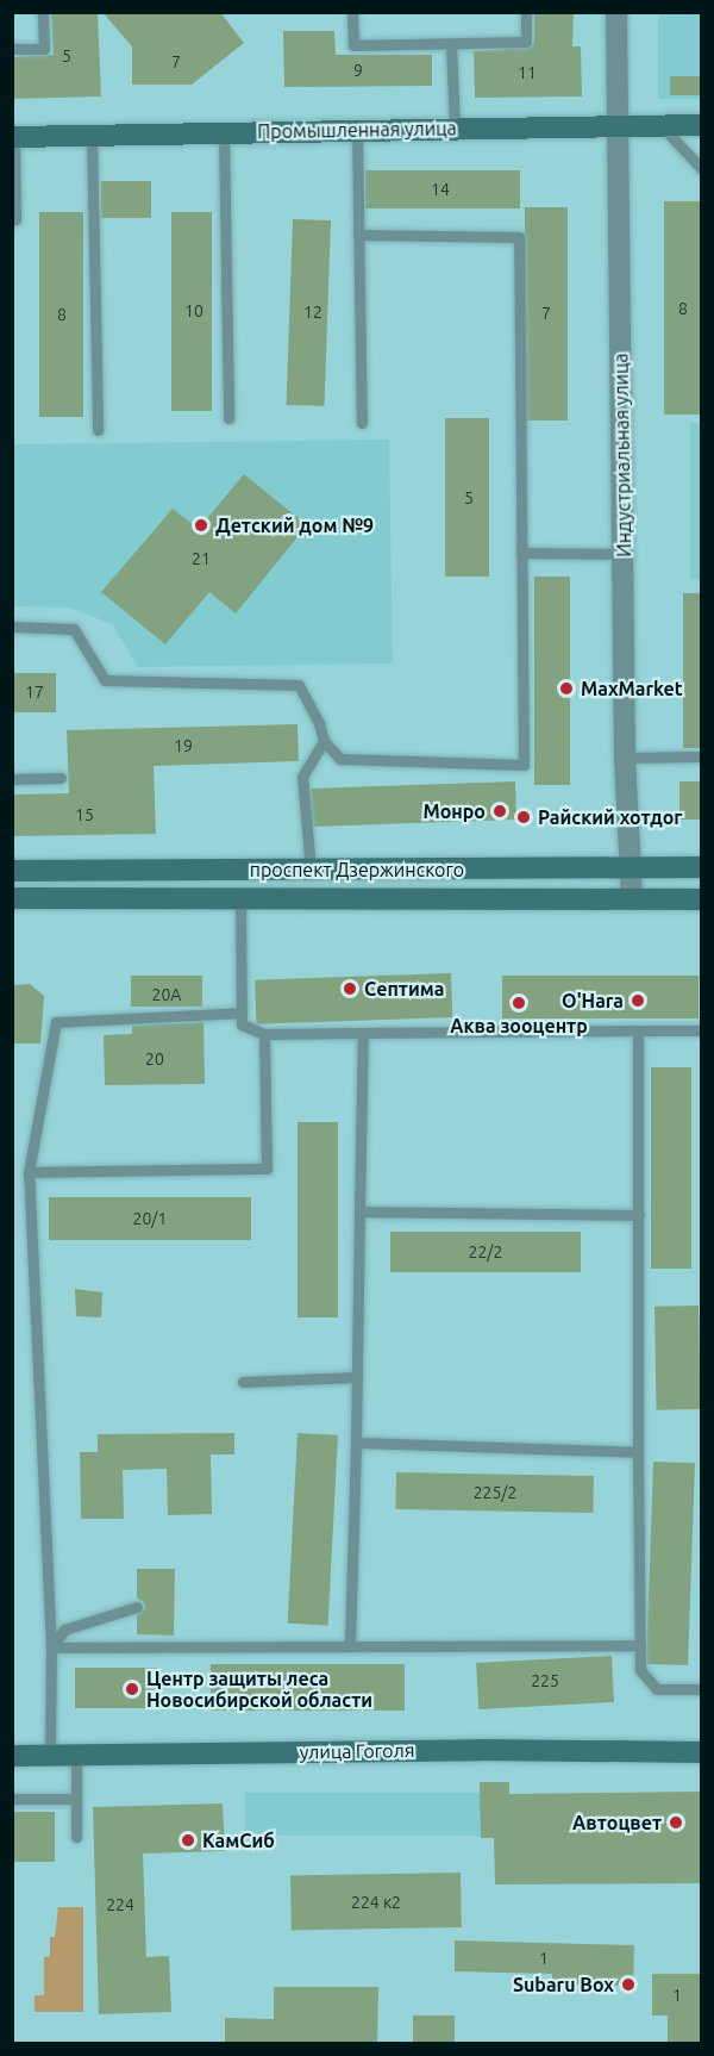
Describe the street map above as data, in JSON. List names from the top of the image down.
{
  "streets": {
    "street": [
      "Промышленная улица",
      "Индустриальная улица",
      "проспект Дзержинского",
      "улица Гоголя"
    ]
  },
  "crossings": [
    ["Промышленная улица", "Индустриальная улица"],
    ["Индустриальная улица", "проспект Дзержинского"]
  ],
  "places": [
    "Детский дом №9",
    "MaxMarket",
    "Монро",
    "Райский хотдог",
    "Септима",
    "O'Hara",
    "Аква зооцентр",
    "Центр защиты леса Новосибирской области",
    "Автоцвет",
    "КамСиб",
    "Subaru Box"
  ],
  "house_numbers": [
    "5",
    "7",
    "9",
    "11",
    "14",
    "8",
    "10",
    "12",
    "7",
    "8",
    "5",
    "21",
    "17",
    "19",
    "15",
    "20А",
    "20",
    "20/1",
    "22/2",
    "225/2",
    "225",
    "224 к2",
    "224",
    "1",
    "1"
  ]
}
